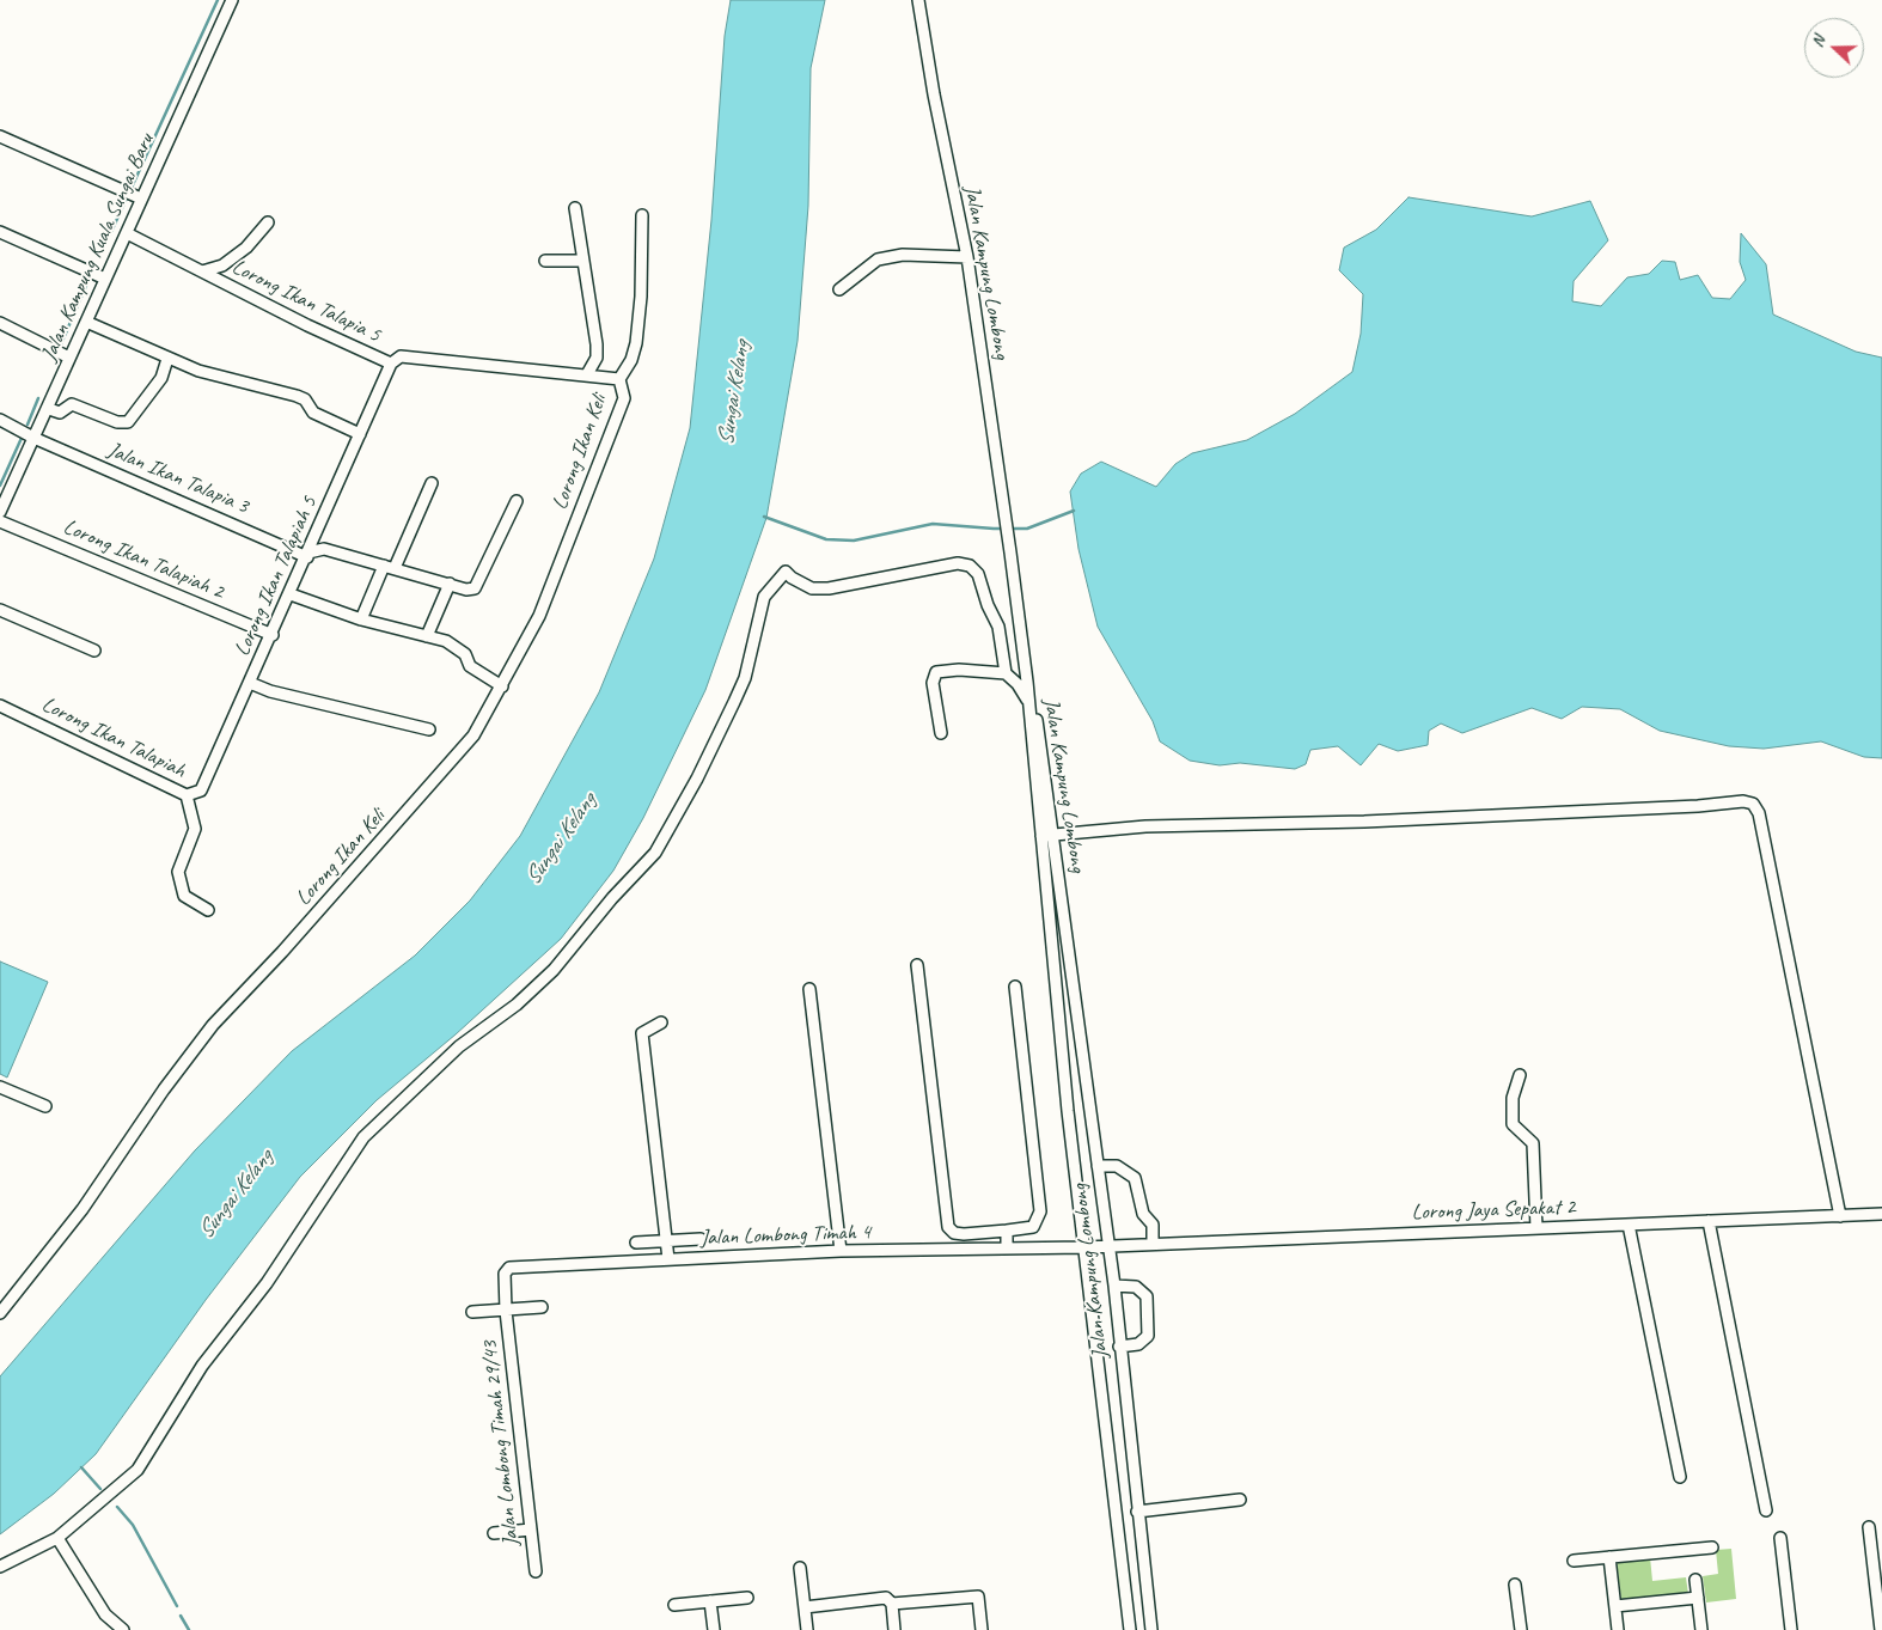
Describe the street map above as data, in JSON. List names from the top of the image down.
{
  "streets": {
    "street": [
      "Jalan Kampung Kuala Sungai Baru",
      "Jalan Kampung Lombong",
      "Lorong Ikan Talapia 5",
      "Lorong Ikan Keli",
      "Jalan Ikan Talapia 3",
      "Lorong Ikan Talapiah 2",
      "Lorong Ikan Talapiah 5",
      "Lorong Ikan Talapiah",
      "Lorong Jaya Sepakat 2",
      "Jalan Lombong Timah 4",
      "Jalan Lombong Timah 29/43"
    ]
  },
  "crossings": [
    ["Jalan Kampung Kuala Sungai Baru", "Lorong Ikan Talapia 5"],
    ["Jalan Kampung Kuala Sungai Baru", "Jalan Ikan Talapia 3"],
    ["Jalan Kampung Lombong", "Lorong Jaya Sepakat 2"],
    ["Jalan Kampung Lombong", "Jalan Lombong Timah 4"],
    ["Lorong Ikan Talapia 5", "Lorong Ikan Keli"],
    ["Lorong Ikan Talapia 5", "Lorong Ikan Talapiah 5"],
    ["Jalan Ikan Talapia 3", "Lorong Ikan Talapiah 5"],
    ["Lorong Ikan Talapiah 2", "Lorong Ikan Talapiah 5"],
    ["Lorong Ikan Talapiah 5", "Lorong Ikan Talapiah"],
    ["Lorong Jaya Sepakat 2", "Jalan Lombong Timah 4"],
    ["Jalan Lombong Timah 4", "Jalan Lombong Timah 29/43"]
  ],
  "water": ["Sungai Kelang"],
  "north": "left"
}
